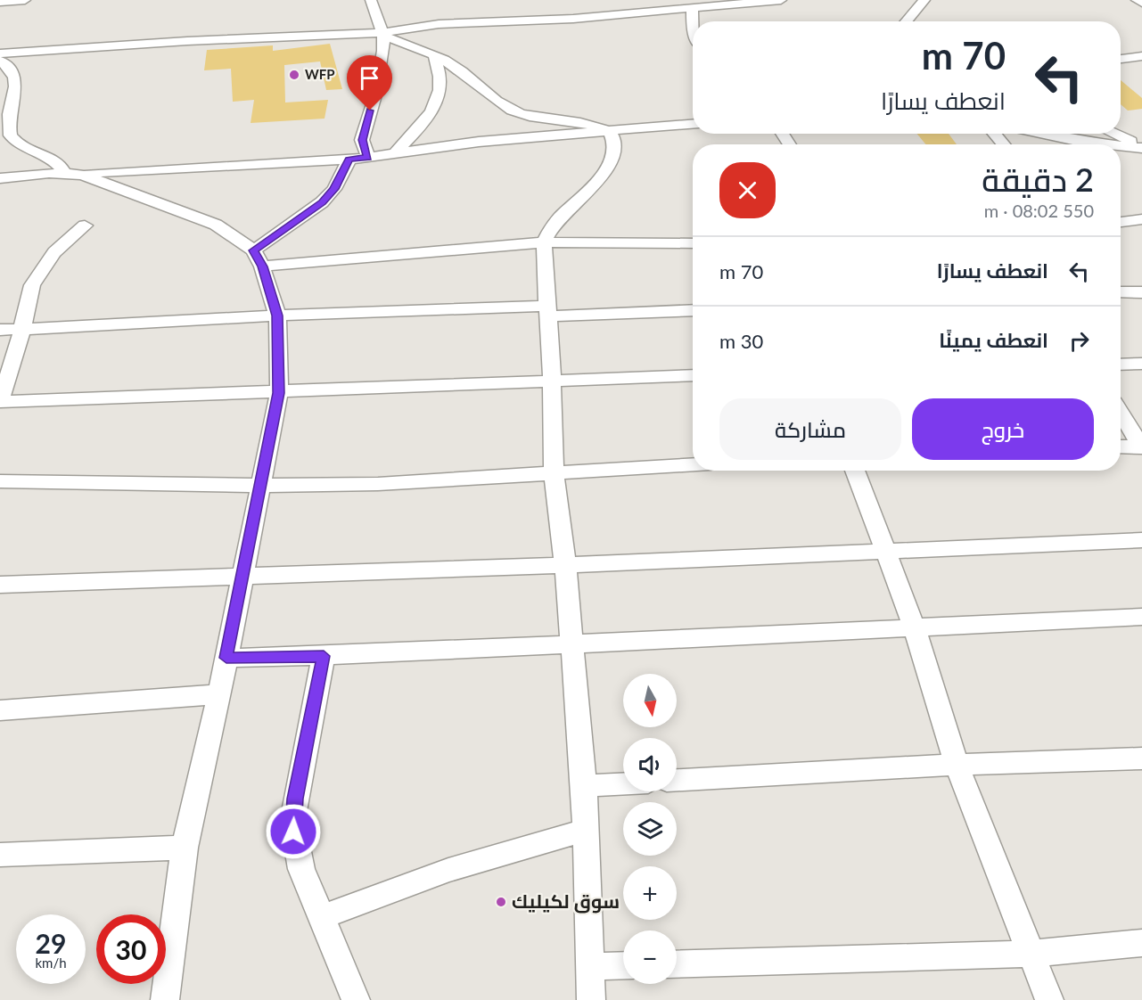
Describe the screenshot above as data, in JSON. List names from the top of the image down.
{
  "places": ["WFP", "سوق لكيليك"],
  "north": "bottom",
  "page": {
    "turn": ["70 m", "انعطف يسارًا"],
    "heading": ["2 دقيقة", "550 m · 08:02"],
    "list": [
      {
        "name": "انعطف يسارًا",
        "value": "70 m"
      },
      {
        "name": "انعطف يمينًا",
        "value": "30 m"
      }
    ],
    "buttons": ["خروج", "مشاركة"],
    "map_buttons": ["+", "−"],
    "speed": "29 km/h",
    "limit": "30"
  }
}
